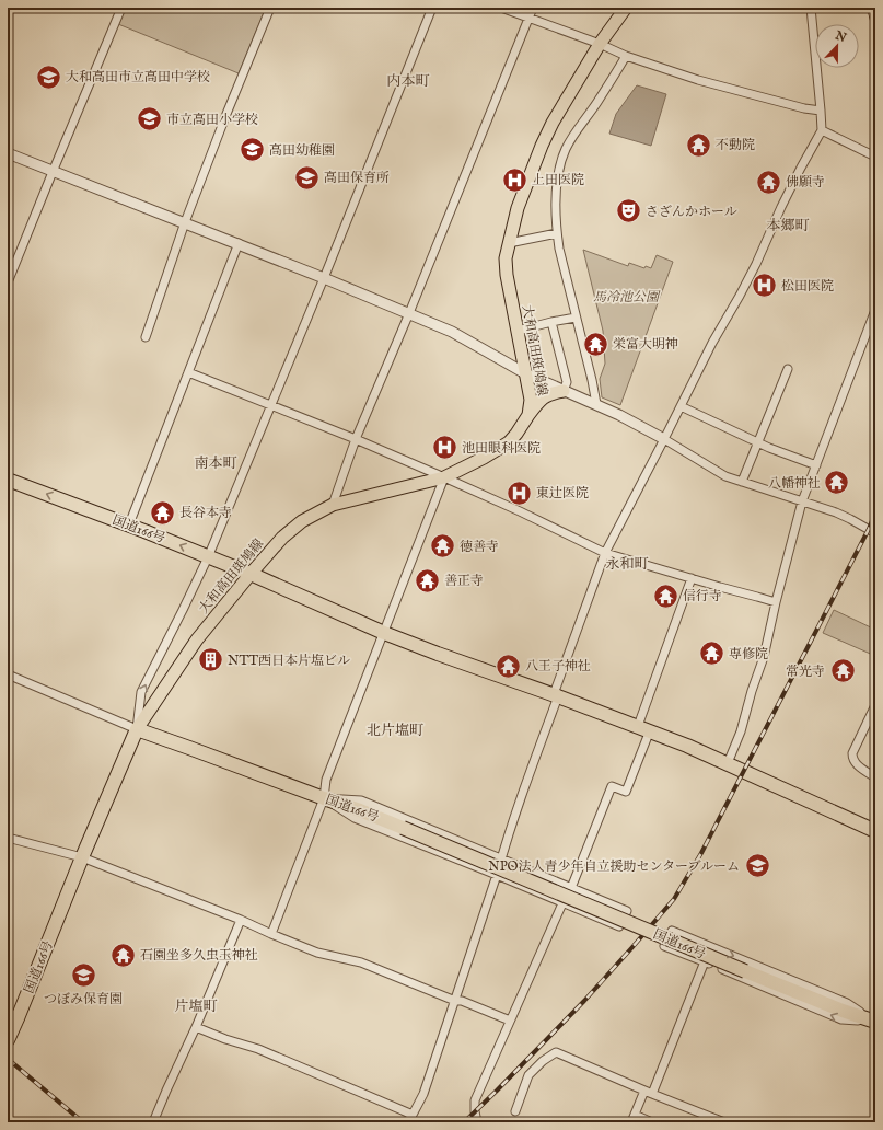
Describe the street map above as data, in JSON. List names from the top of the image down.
{
  "streets": {
    "highway": ["国道166号"],
    "main road": ["大和高田斑鳩線"]
  },
  "crossings": [
    ["大和高田斑鳩線", "国道166号"]
  ],
  "districts": [
    "内本町",
    "本郷町",
    "南本町",
    "永和町",
    "北片塩町",
    "片塩町"
  ],
  "parks": ["馬冷池公園"],
  "places": {
    "school or university": [
      "大和高田市立高田中学校",
      "市立高田小学校",
      "高田幼稚園",
      "高田保育所",
      "NPO法人青少年自立援助センターブルーム",
      "つぼみ保育園"
    ],
    "temple": [
      "不動院",
      "佛願寺",
      "栄富大明神",
      "八幡神社",
      "長谷本寺",
      "徳善寺",
      "善正寺",
      "信行寺",
      "専修院",
      "八王子神社",
      "常光寺",
      "石園坐多久虫玉神社"
    ],
    "hospital": [
      "上田医院",
      "松田医院",
      "池田眼科医院",
      "東辻医院"
    ],
    "theatre": ["さざんかホール"],
    "building": ["NTT西日本片塩ビル"]
  },
  "north": "top"
}
